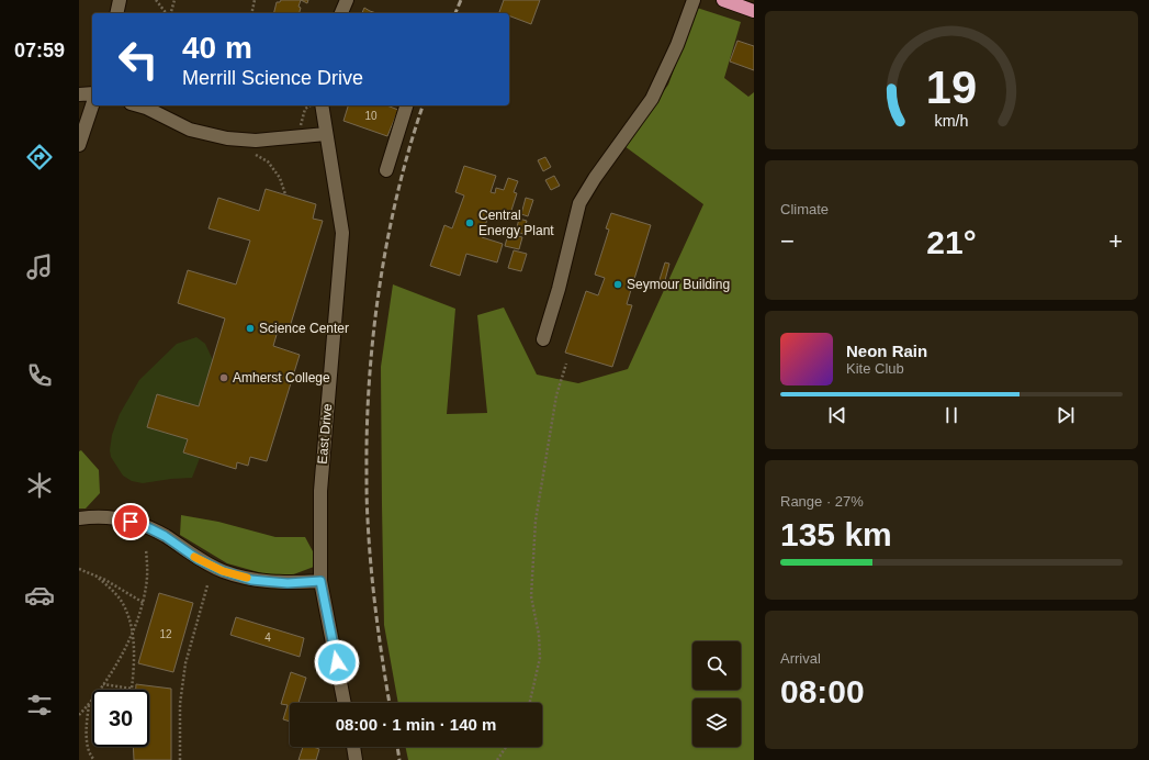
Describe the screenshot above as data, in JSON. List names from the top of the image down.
{
  "streets": {
    "street": ["East Drive"]
  },
  "places": [
    "Central Energy Plant",
    "Seymour Building",
    "Science Center",
    "Amherst College"
  ],
  "house_numbers": ["10", "12", "4"],
  "page": {
    "tabs": "07:59",
    "turn": ["40 m", "Merrill Science Drive"],
    "tile": [
      "Climate",
      ["Range · 27%", "135 km"],
      ["Arrival", "08:00"]
    ],
    "heat": ["−", "21°", "+"],
    "song": ["Neon Rain", "Kite Club"],
    "limit": "30",
    "trip": "08:00 · 1 min · 140 m",
    "gauge": ["19", "km/h"]
  }
}
